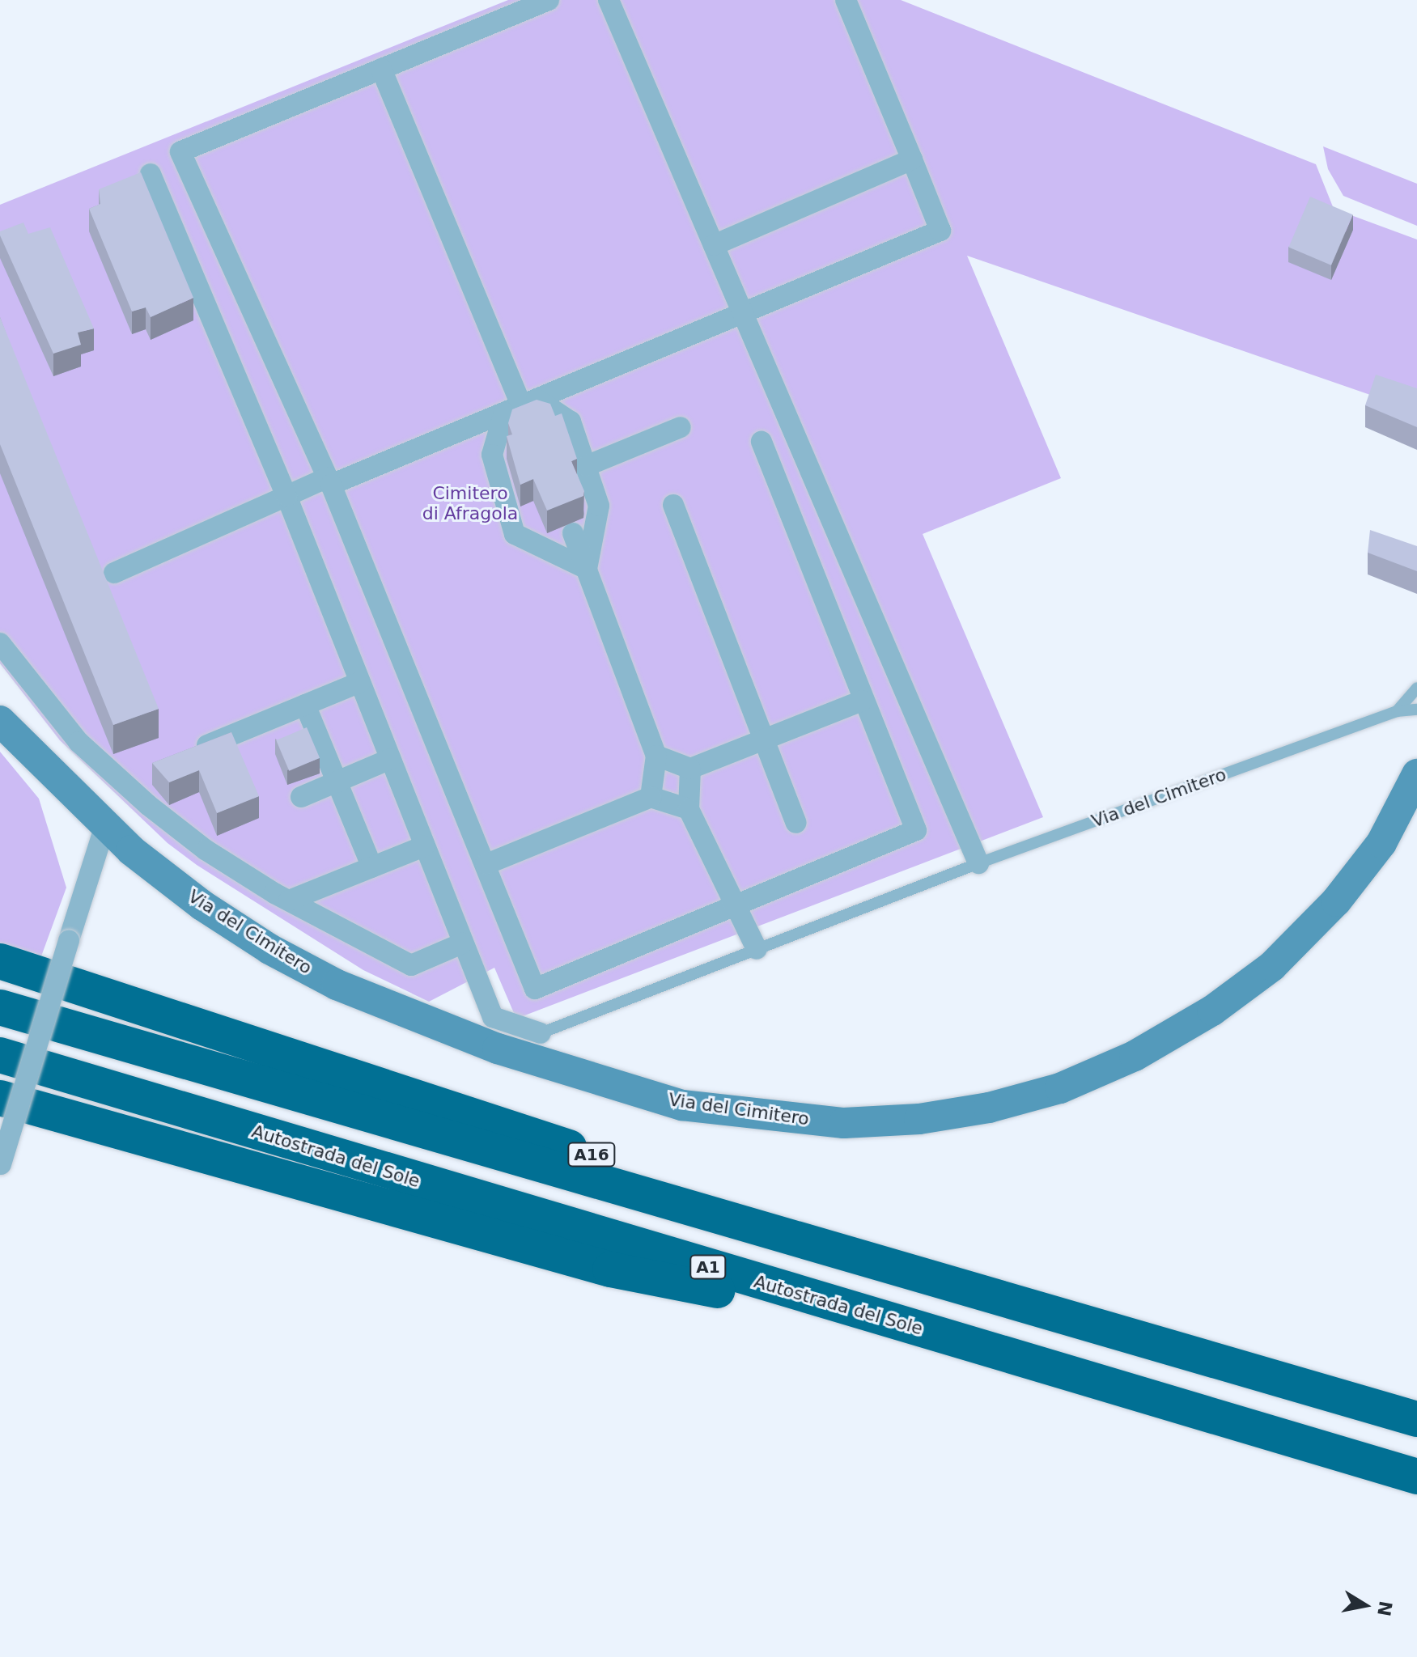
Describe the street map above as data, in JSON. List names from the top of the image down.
{
  "streets": {
    "highway": ["A16", "Autostrada del Sole", "A1"],
    "main road": ["Via del Cimitero"]
  },
  "parks": ["Cimitero di Afragola"],
  "north": "right"
}
